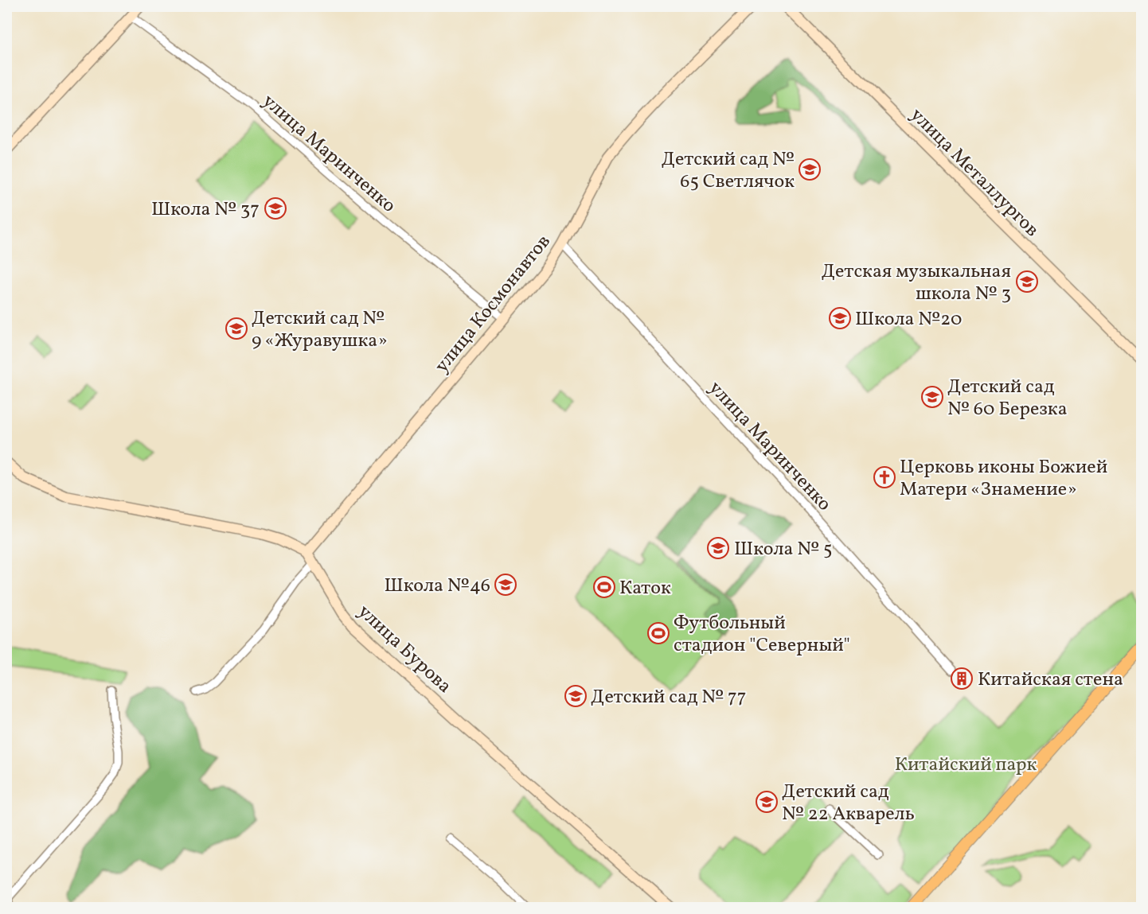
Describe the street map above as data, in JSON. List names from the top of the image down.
{
  "streets": {
    "main road": ["улица Металлургов", "улица Космонавтов", "улица Бурова"],
    "street": ["улица Маринченко"]
  },
  "crossings": [
    ["улица Маринченко", "улица Космонавтов"],
    ["улица Космонавтов", "улица Бурова"]
  ],
  "parks": ["Китайский парк"],
  "places": {
    "school or university": [
      "Детский сад № 65 Светлячок",
      "Школа № 37",
      "Детская музыкальная школа № 3",
      "Школа №20",
      "Детский сад № 9 «Журавушка»",
      "Детский сад № 60 Березка",
      "Школа № 5",
      "Школа №46",
      "Детский сад № 77",
      "Детский сад № 22 Акварель"
    ],
    "church": ["Церковь иконы Божией Матери «Знамение»"],
    "sports": ["Каток", "Футбольный стадион \"Северный\""],
    "building": ["Китайская стена"]
  }
}
